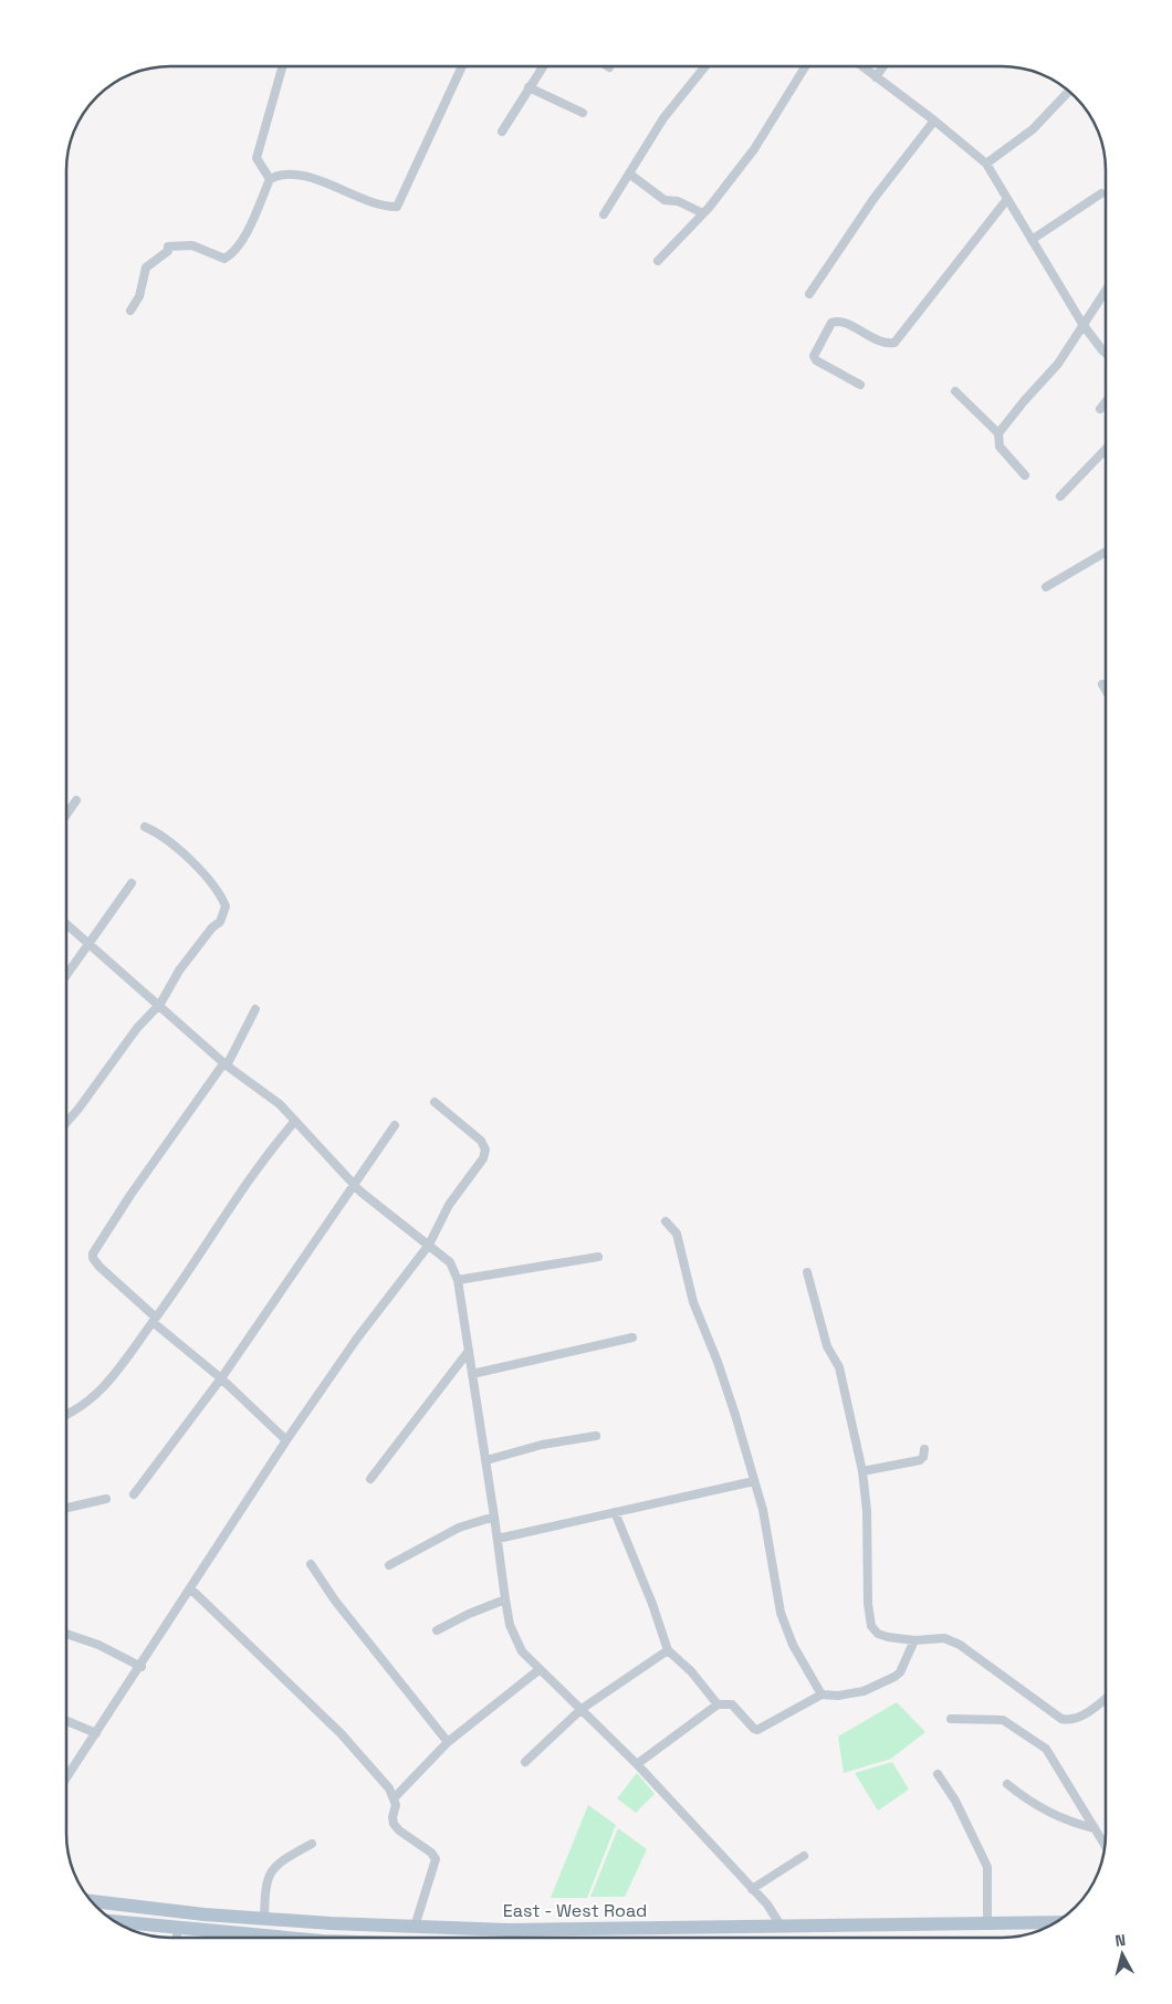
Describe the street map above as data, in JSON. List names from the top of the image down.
{
  "streets": {
    "main road": ["East - West Road"]
  },
  "north": "top"
}
